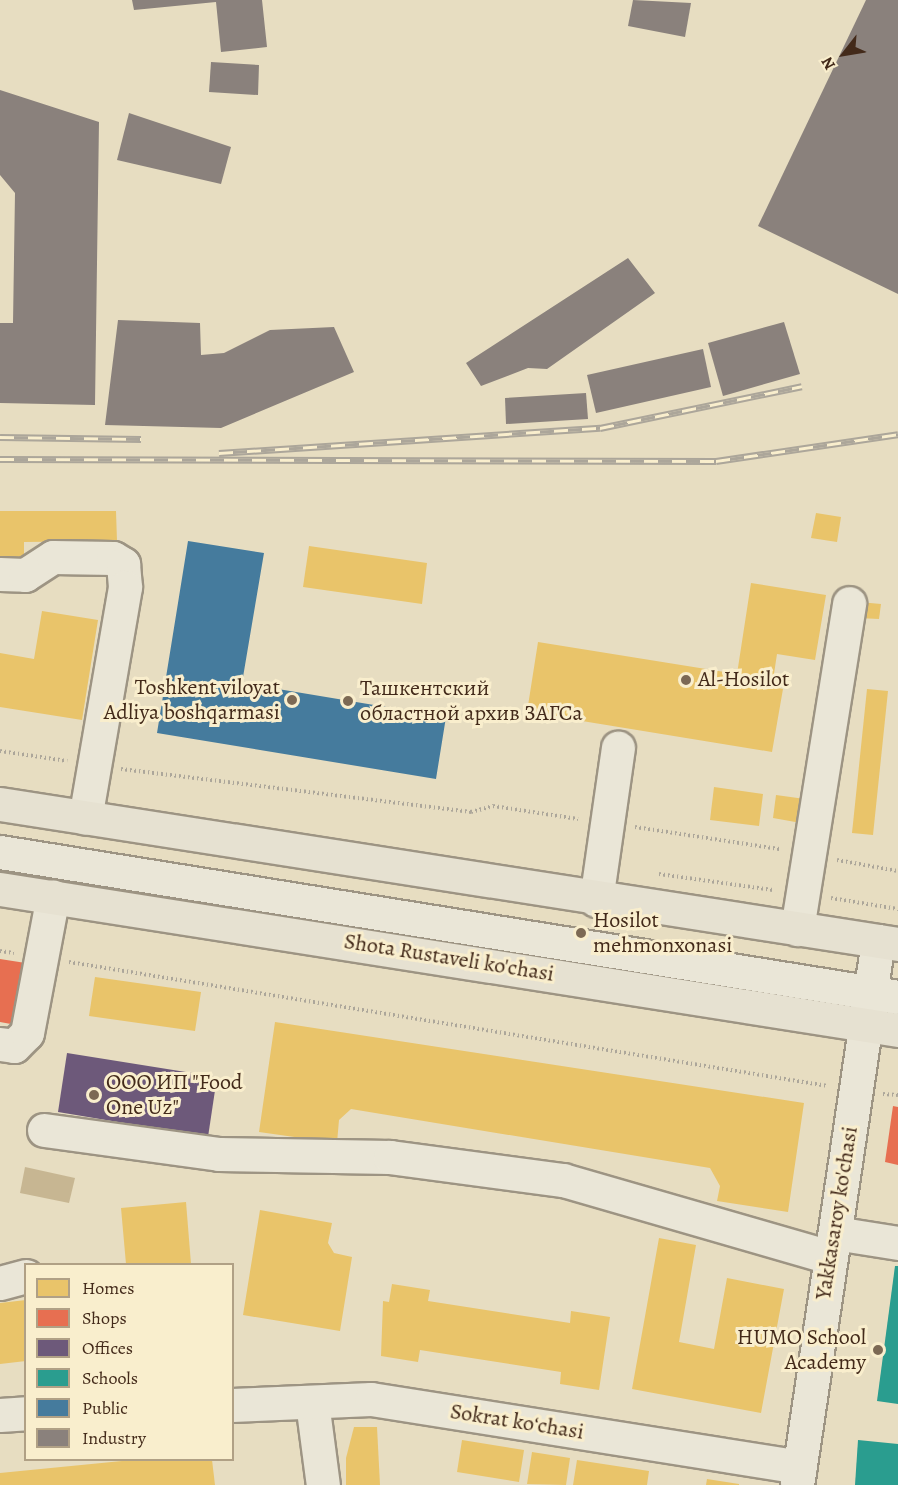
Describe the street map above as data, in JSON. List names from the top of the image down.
{
  "streets": {
    "main road": ["Shota Rustaveli ko'chasi"],
    "street": ["Yakkasaroy ko'chasi", "Sokrat koʻchasi"]
  },
  "crossings": [
    ["Shota Rustaveli ko'chasi", "Yakkasaroy ko'chasi"],
    ["Yakkasaroy ko'chasi", "Sokrat koʻchasi"]
  ],
  "places": [
    "Al-Hosilot",
    "Toshkent viloyat Adliya boshqarmasi",
    "Ташкентский областной архив ЗАГСа",
    "Hosilot mehmonxonasi",
    "ООО ИП \"Food One Uz\"",
    "HUMO School Academy"
  ],
  "legend": [
    "Homes",
    "Shops",
    "Offices",
    "Schools",
    "Public",
    "Industry"
  ],
  "north": "bottom left"
}
